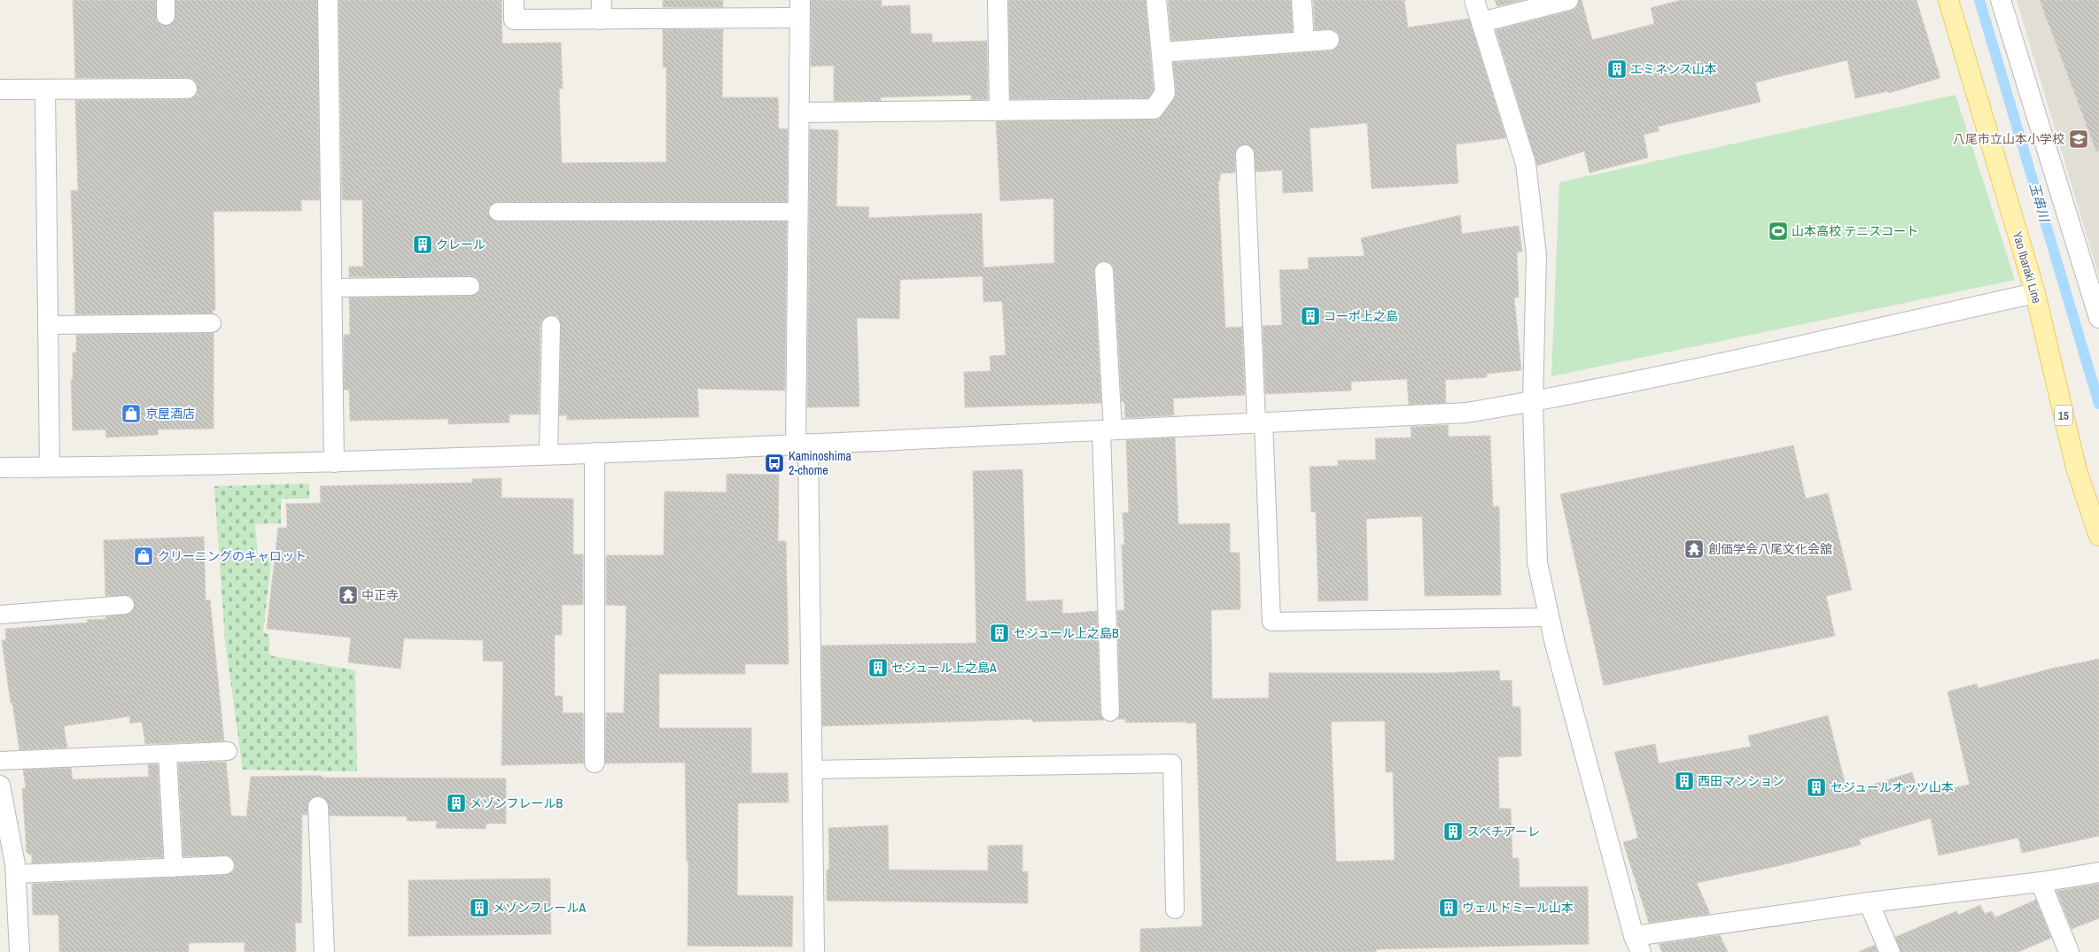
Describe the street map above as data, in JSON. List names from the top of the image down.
{
  "streets": {
    "main road": ["Yao Ibaraki Line", "15"]
  },
  "water": ["玉串川"],
  "places": {
    "building": [
      "エミネンス山本",
      "クレール",
      "コーポ上之島",
      "セジュール上之島B",
      "セジュール上之島A",
      "西田マンション",
      "セジュールオッツ山本",
      "メゾンフレールB",
      "スペチアーレ",
      "メゾンフレールA",
      "ヴェルドミール山本"
    ],
    "school or university": ["八尾市立山本小学校"],
    "sports": ["山本高校 テニスコート"],
    "shop": ["京屋酒店", "クリーニングのキャロット"],
    "bus stop": ["Kaminoshima 2-chome"],
    "temple": ["創価学会八尾文化会舘", "中正寺"]
  }
}
